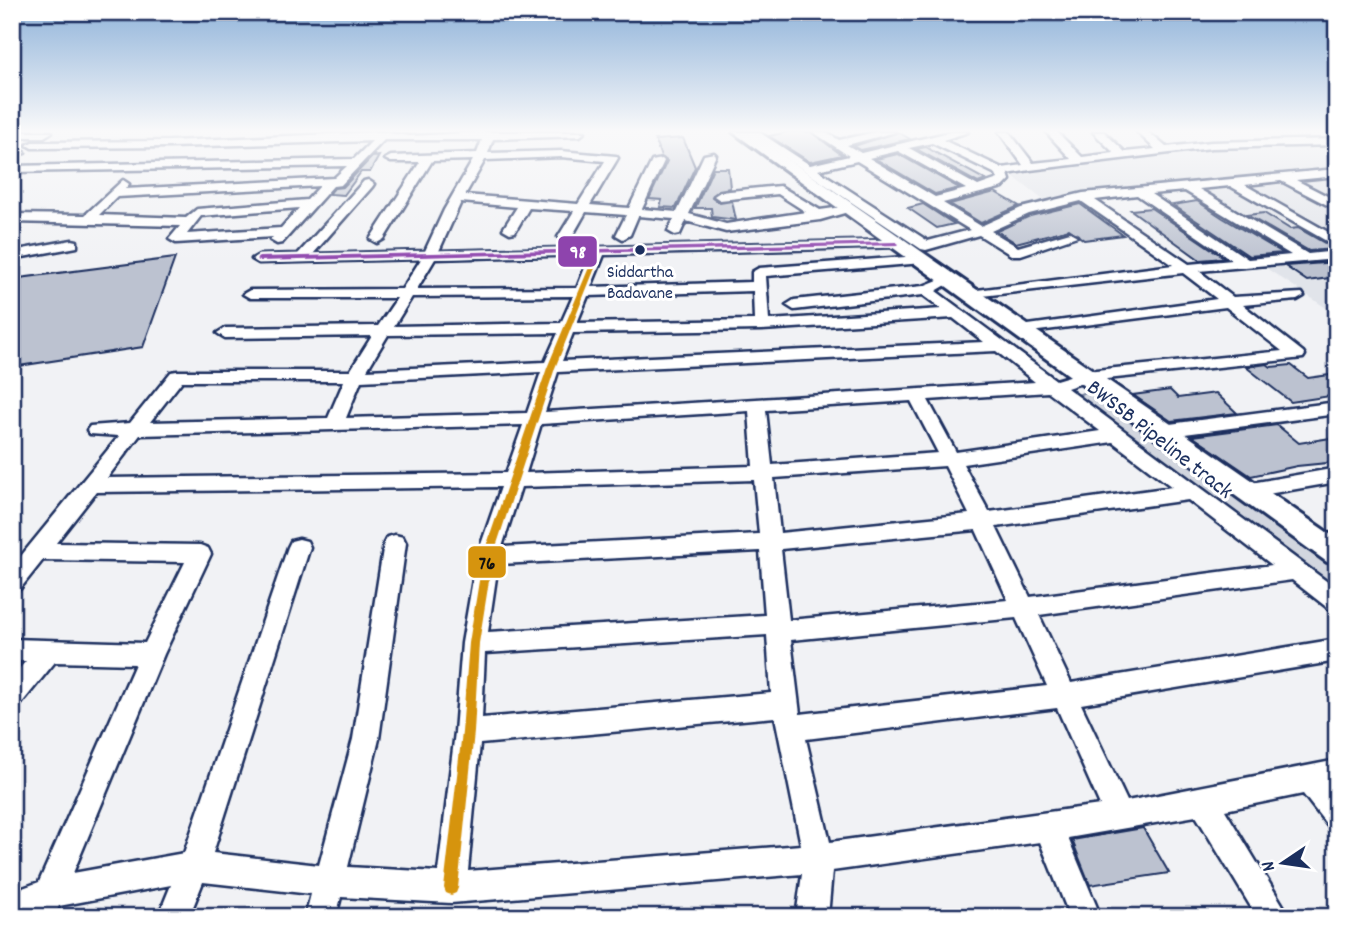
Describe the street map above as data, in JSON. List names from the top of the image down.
{
  "streets": {
    "street": ["BWSSB Pipeline track"]
  },
  "places": ["Siddartha Badavane"],
  "lines": ["transit line 98", "transit line 76"],
  "north": "left"
}
